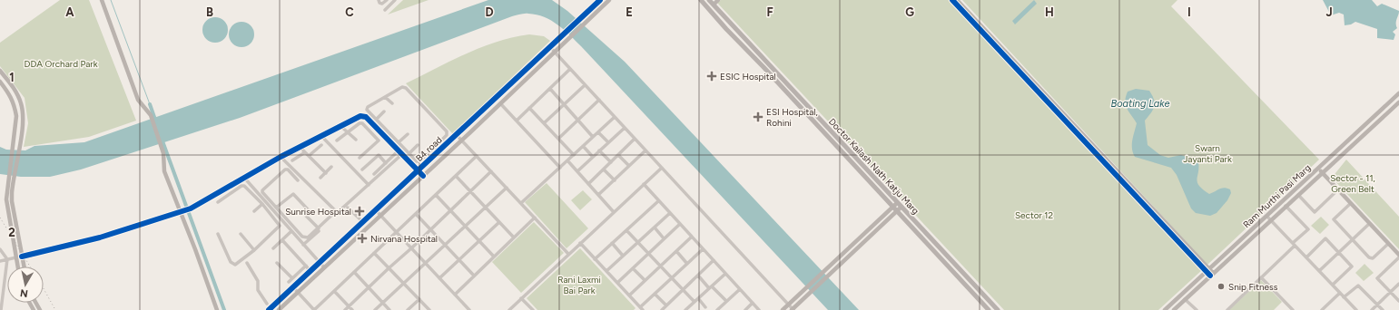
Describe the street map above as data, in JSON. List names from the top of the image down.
{
  "streets": {
    "main road": ["Doctor Kailash Nath Katju Marg"],
    "street": ["B4 road", "Ram Murthi Pasi Marg"]
  },
  "water": ["Boating Lake"],
  "parks": [
    "DDA Orchard Park",
    "Swarn Jayanti Park",
    "Sector - 11, Green Belt",
    "Sector 12",
    "Rani Laxmi Bai Park"
  ],
  "places": {
    "health": [
      "ESIC Hospital",
      "ESI Hospital, Rohini",
      "Sunrise Hospital",
      "Nirvana Hospital"
    ],
    "other": ["Snip Fitness"]
  },
  "north": "bottom",
  "grid": {
    "columns": [
      "A",
      "B",
      "C",
      "D",
      "E",
      "F",
      "G",
      "H",
      "I",
      "J"
    ],
    "rows": ["1", "2"]
  }
}
